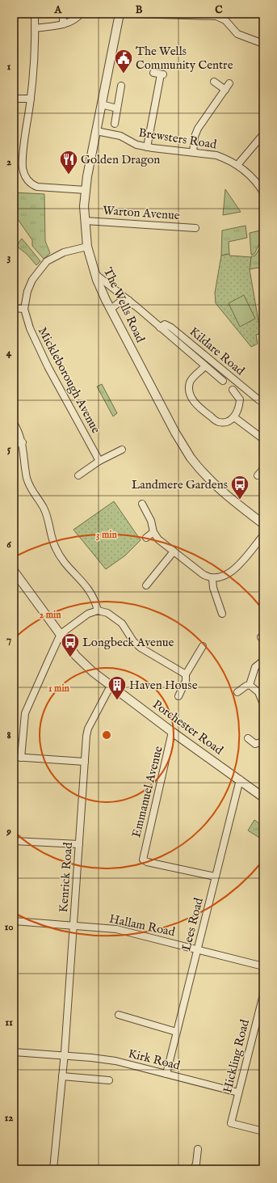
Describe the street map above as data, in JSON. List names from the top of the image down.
{
  "streets": {
    "street": [
      "Brewsters Road",
      "Warton Avenue",
      "The Wells Road",
      "Kildare Road",
      "Mickleborough Avenue",
      "Porchester Road",
      "Emmanuel Avenue",
      "Kenrick Road",
      "Lees Road",
      "Hallam Road",
      "Hickling Road",
      "Kirk Road"
    ]
  },
  "crossings": [
    ["Brewsters Road", "The Wells Road"],
    ["Warton Avenue", "The Wells Road"],
    ["The Wells Road", "Kildare Road"],
    ["The Wells Road", "Mickleborough Avenue"],
    ["Porchester Road", "Emmanuel Avenue"],
    ["Porchester Road", "Kenrick Road"],
    ["Porchester Road", "Lees Road"],
    ["Emmanuel Avenue", "Lees Road"],
    ["Kenrick Road", "Hallam Road"],
    ["Kenrick Road", "Kirk Road"],
    ["Lees Road", "Hallam Road"],
    ["Lees Road", "Kirk Road"],
    ["Hickling Road", "Kirk Road"]
  ],
  "places": {
    "public building": ["The Wells Community Centre"],
    "restaurant": ["Golden Dragon"],
    "bus stop": ["Landmere Gardens", "Longbeck Avenue"],
    "building": ["Haven House"]
  },
  "grid": {
    "columns": ["A", "B", "C"],
    "rows": [
      "1",
      "2",
      "3",
      "4",
      "5",
      "6",
      "7",
      "8",
      "9",
      "10",
      "11",
      "12"
    ]
  },
  "rings": ["3 min", "2 min", "1 min"]
}
